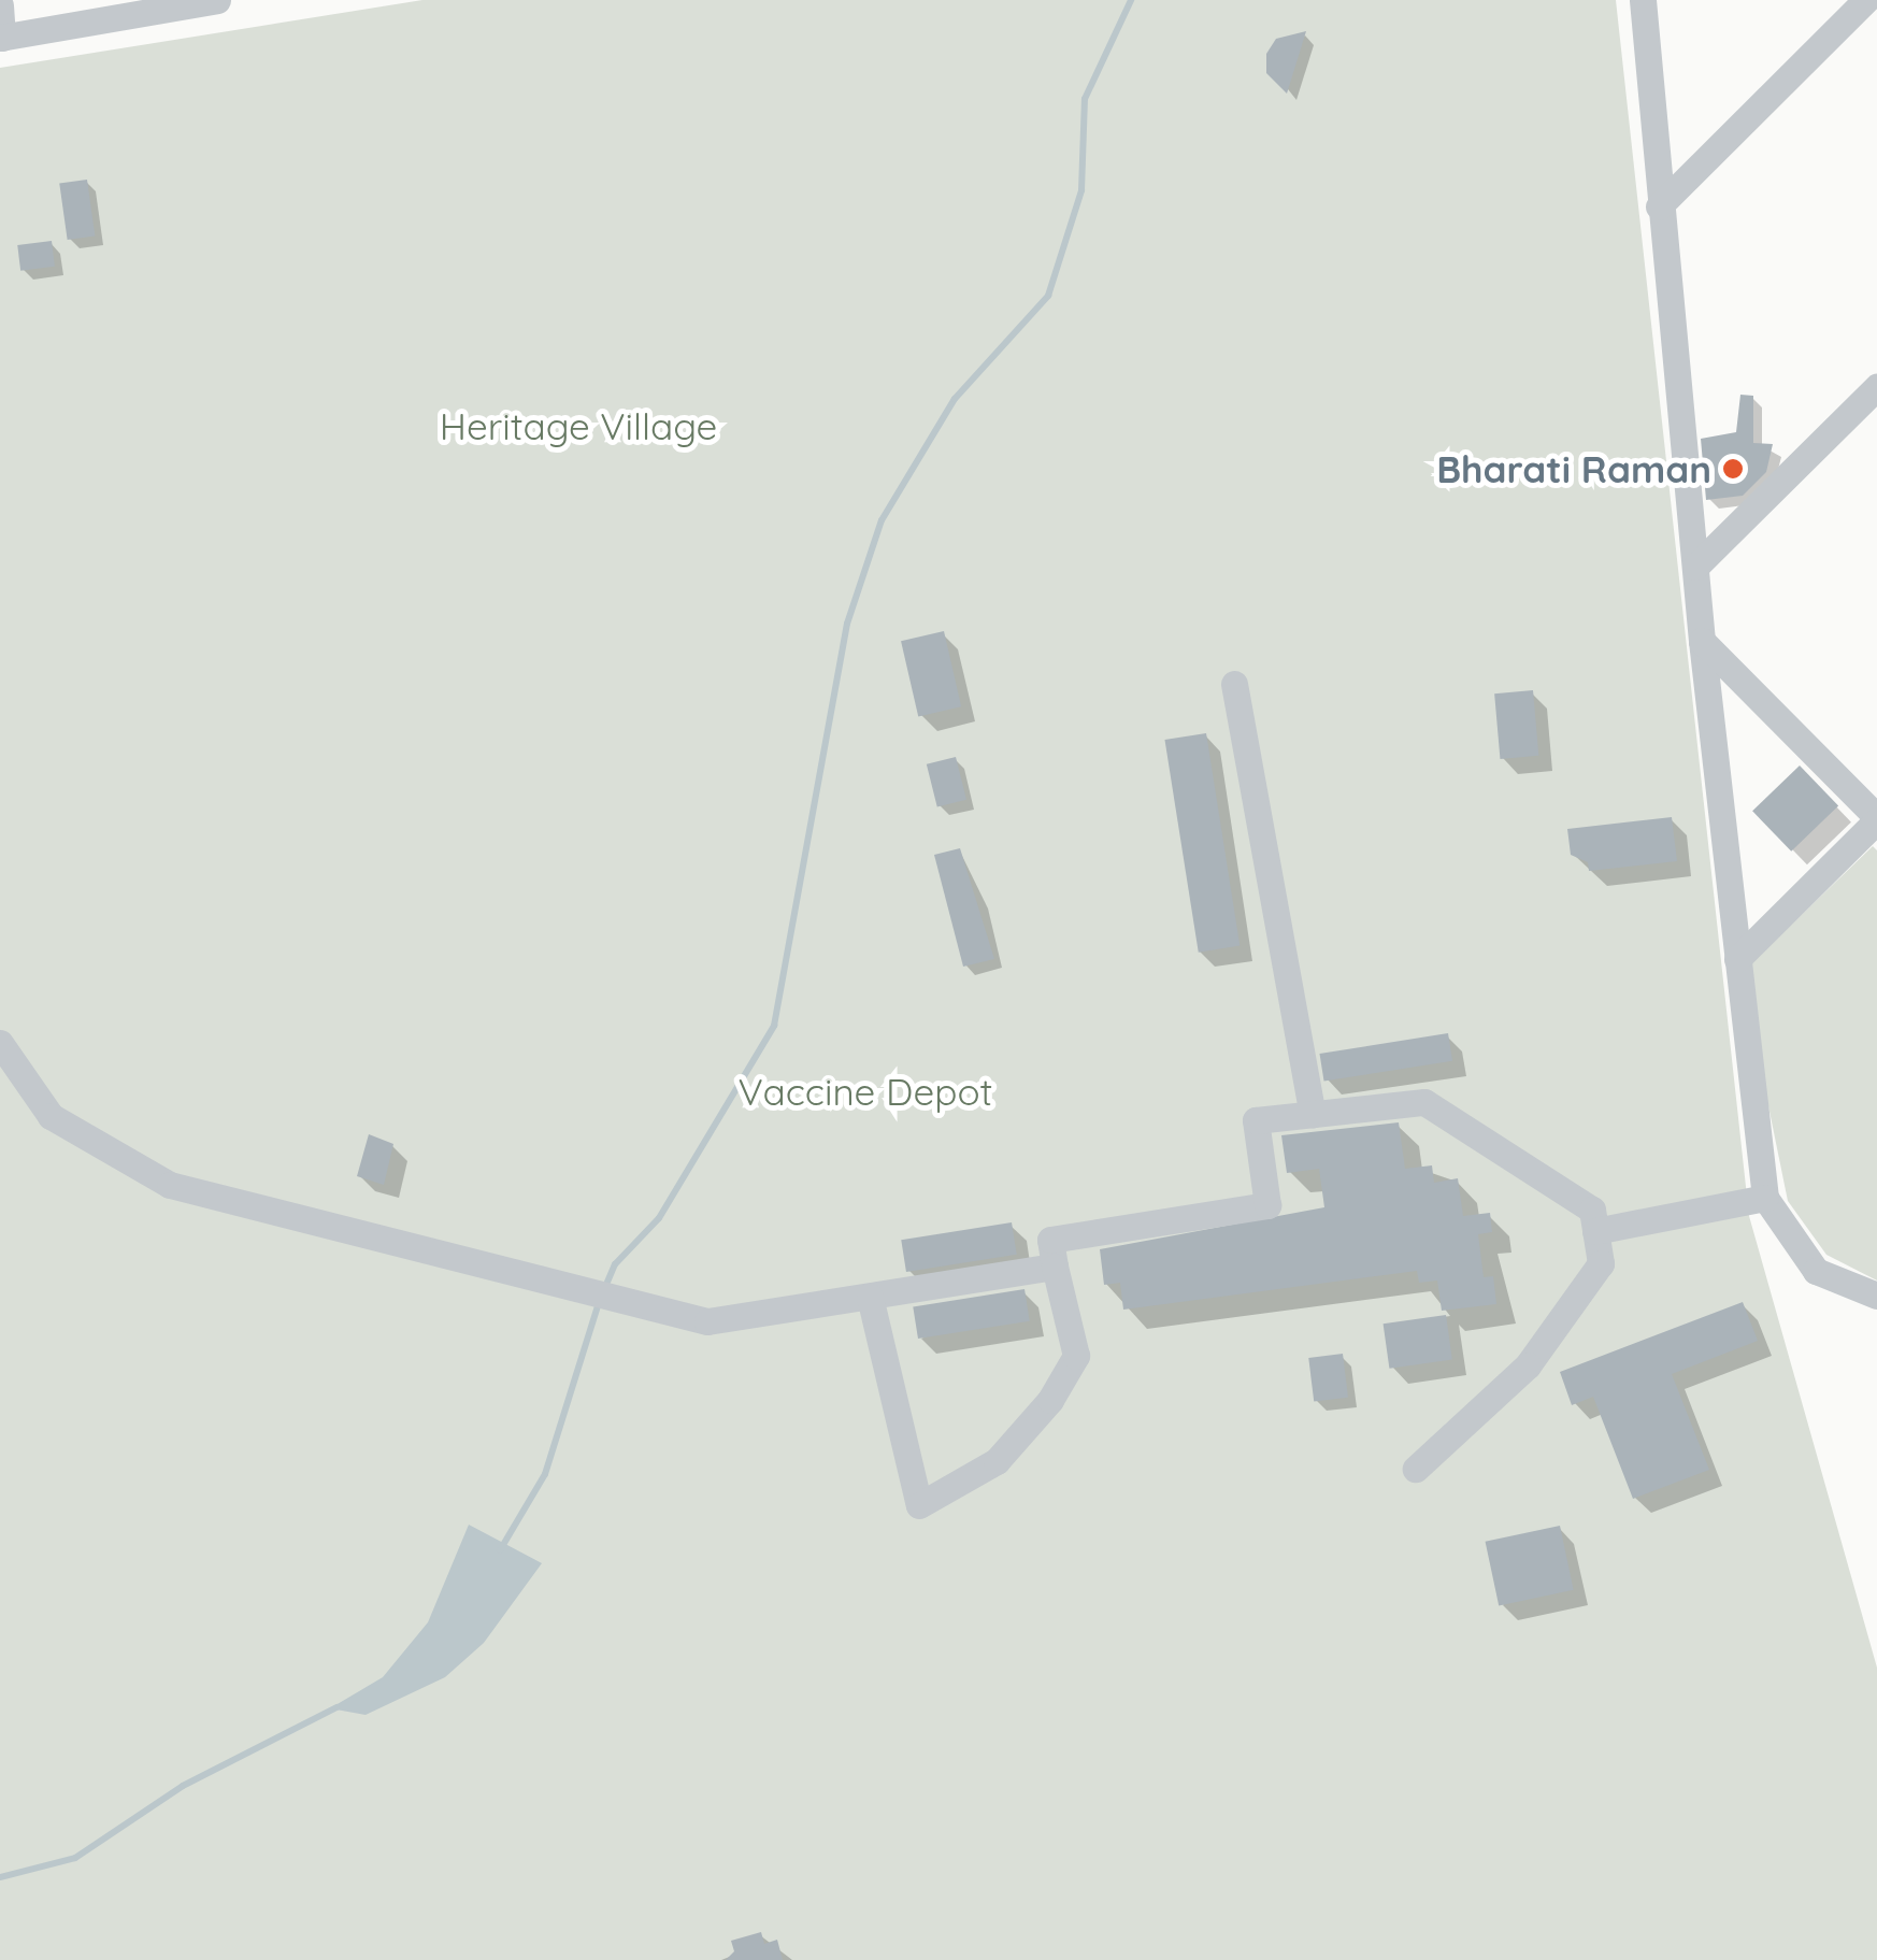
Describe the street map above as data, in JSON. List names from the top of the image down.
{
  "parks": ["Heritage Village", "Vaccine Depot"],
  "places": ["Bharati Raman"]
}
